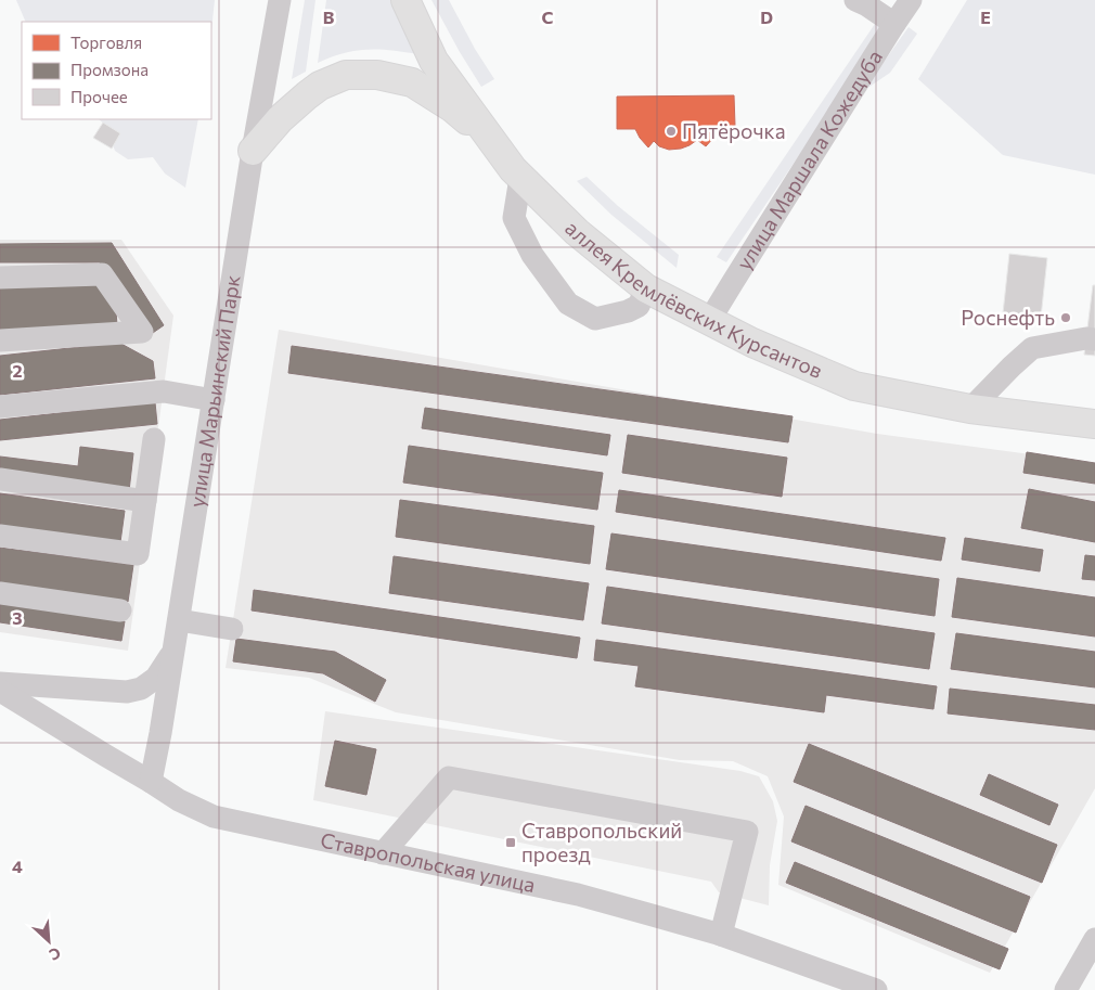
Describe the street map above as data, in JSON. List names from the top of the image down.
{
  "streets": {
    "main road": ["аллея Кремлёвских Курсантов"],
    "street": ["улица Маршала Кожедуба", "улица Марьинский Парк", "Ставропольская улица"]
  },
  "crossings": [
    ["улица Маршала Кожедуба", "аллея Кремлёвских Курсантов"],
    ["улица Марьинский Парк", "Ставропольская улица"]
  ],
  "places": {
    "other": ["Пятёрочка", "Роснефть"],
    "transit": ["Ставропольский проезд"]
  },
  "legend": ["Торговля", "Промзона", "Прочее"],
  "north": "bottom right",
  "grid": {
    "columns": [
      "B",
      "C",
      "D",
      "E"
    ],
    "rows": ["2", "3", "4"]
  }
}
